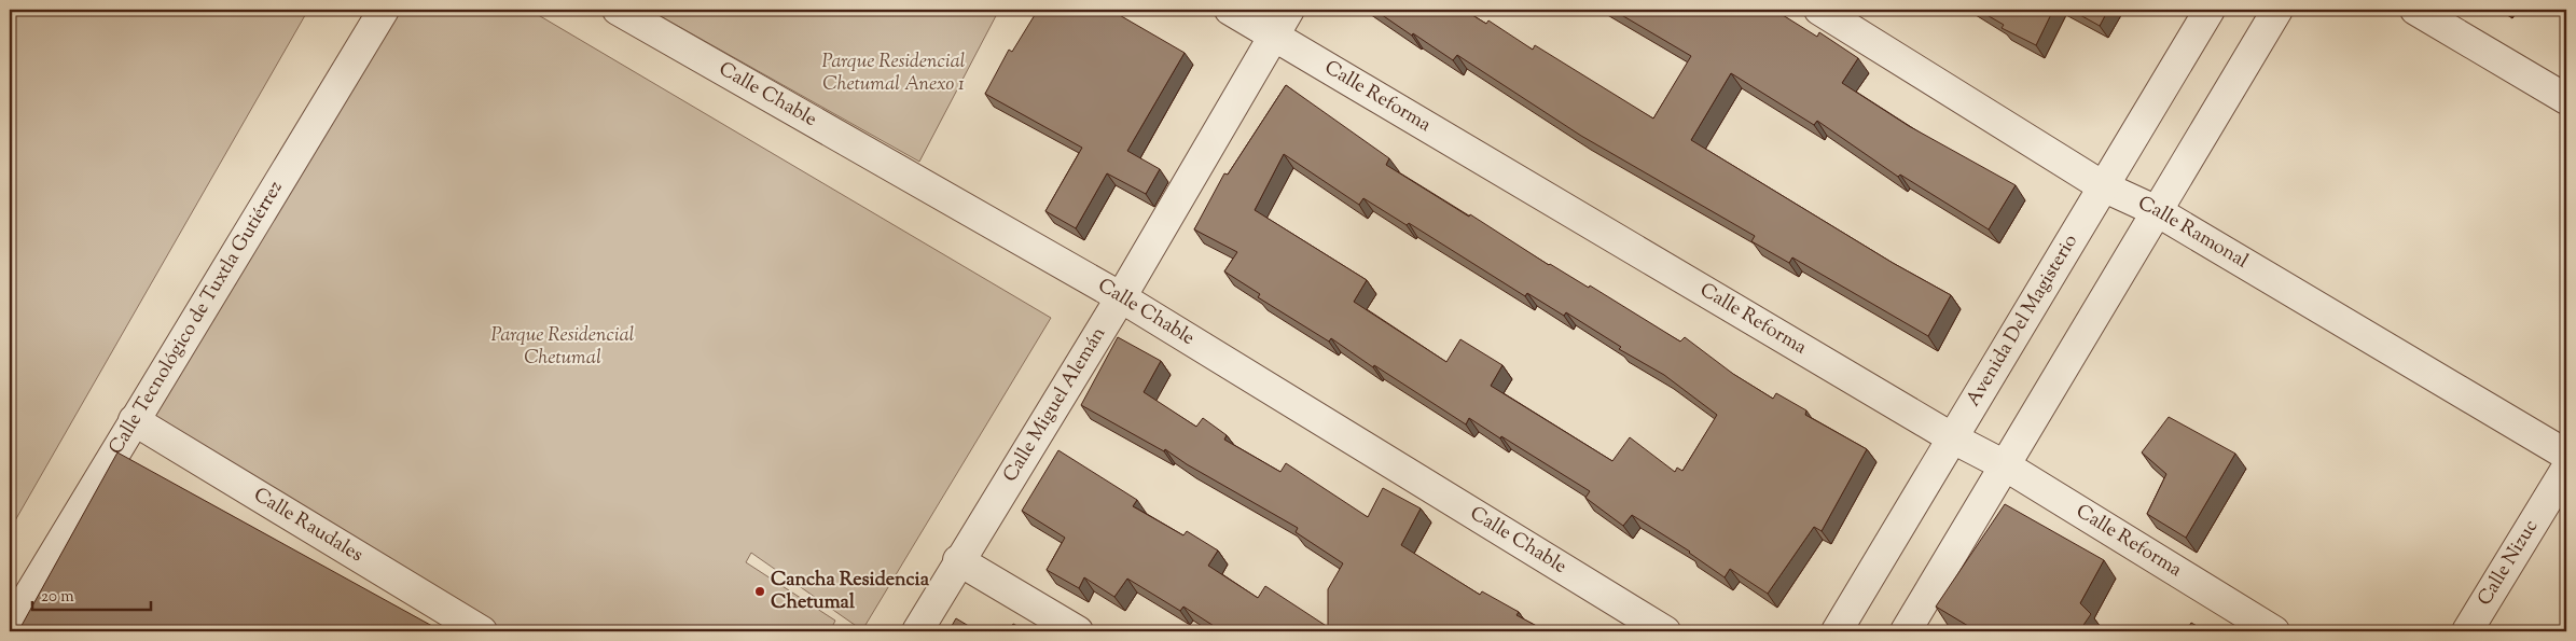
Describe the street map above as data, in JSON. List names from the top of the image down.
{
  "streets": {
    "street": [
      "Calle Chable",
      "Calle Reforma",
      "Calle Ramonal",
      "Calle Tecnológico de Tuxtla Gutiérrez",
      "Avenida Del Magisterio",
      "Calle Miguel Alemán",
      "Calle Raudales",
      "Calle Nizuc"
    ]
  },
  "crossings": [
    ["Calle Chable", "Calle Miguel Alemán"],
    ["Calle Reforma", "Avenida Del Magisterio"],
    ["Calle Reforma", "Calle Miguel Alemán"],
    ["Calle Ramonal", "Avenida Del Magisterio"],
    ["Calle Tecnológico de Tuxtla Gutiérrez", "Calle Raudales"]
  ],
  "parks": ["Parque Residencial Chetumal Anexo 1", "Parque Residencial Chetumal"],
  "places": ["Cancha Residencia Chetumal"],
  "scale_bar": "20 m"
}
